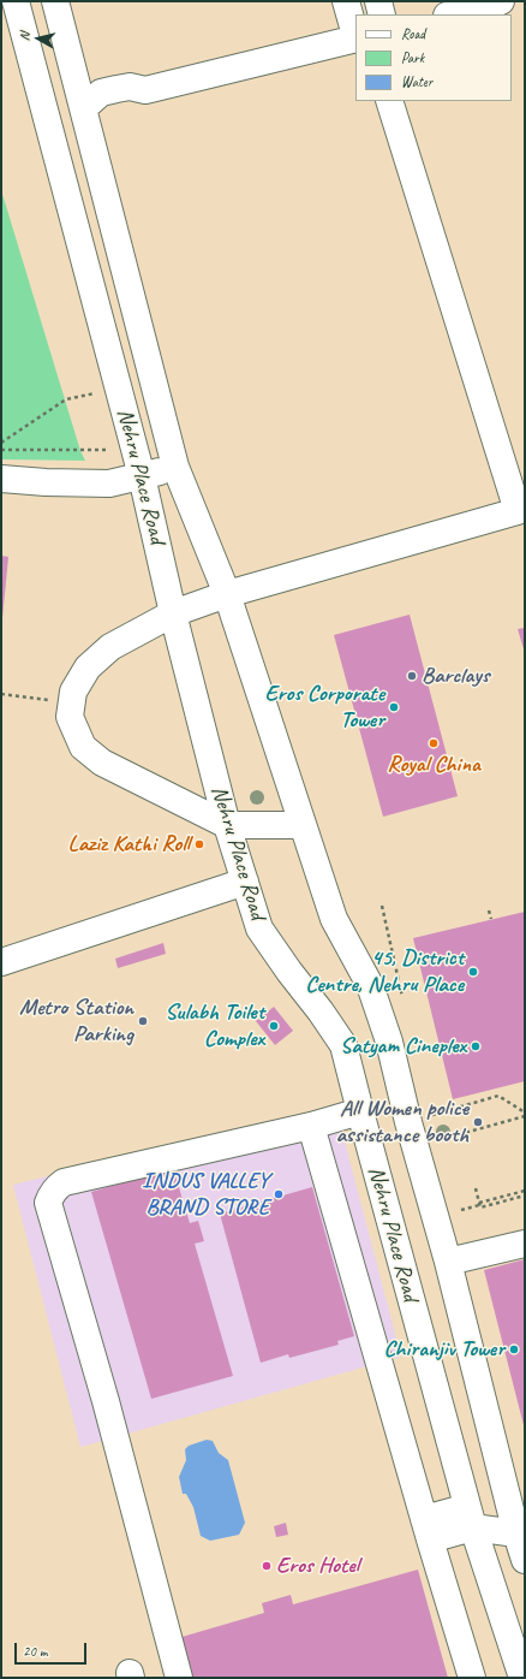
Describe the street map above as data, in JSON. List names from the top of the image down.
{
  "streets": {
    "street": ["Nehru Place Road"]
  },
  "places": [
    "Barclays",
    "Eros Corporate Tower",
    "Royal China",
    "Laziz Kathi Roll",
    "45, District Centre, Nehru Place",
    "Metro Station Parking",
    "Sulabh Toilet Complex",
    "Satyam Cineplex",
    "All Women police assistance booth",
    "INDUS VALLEY BRAND STORE",
    "Chiranjiv Tower",
    "Eros Hotel"
  ],
  "legend": ["Road", "Park", "Water"],
  "scale_bar": "20 m",
  "north": "left"
}
